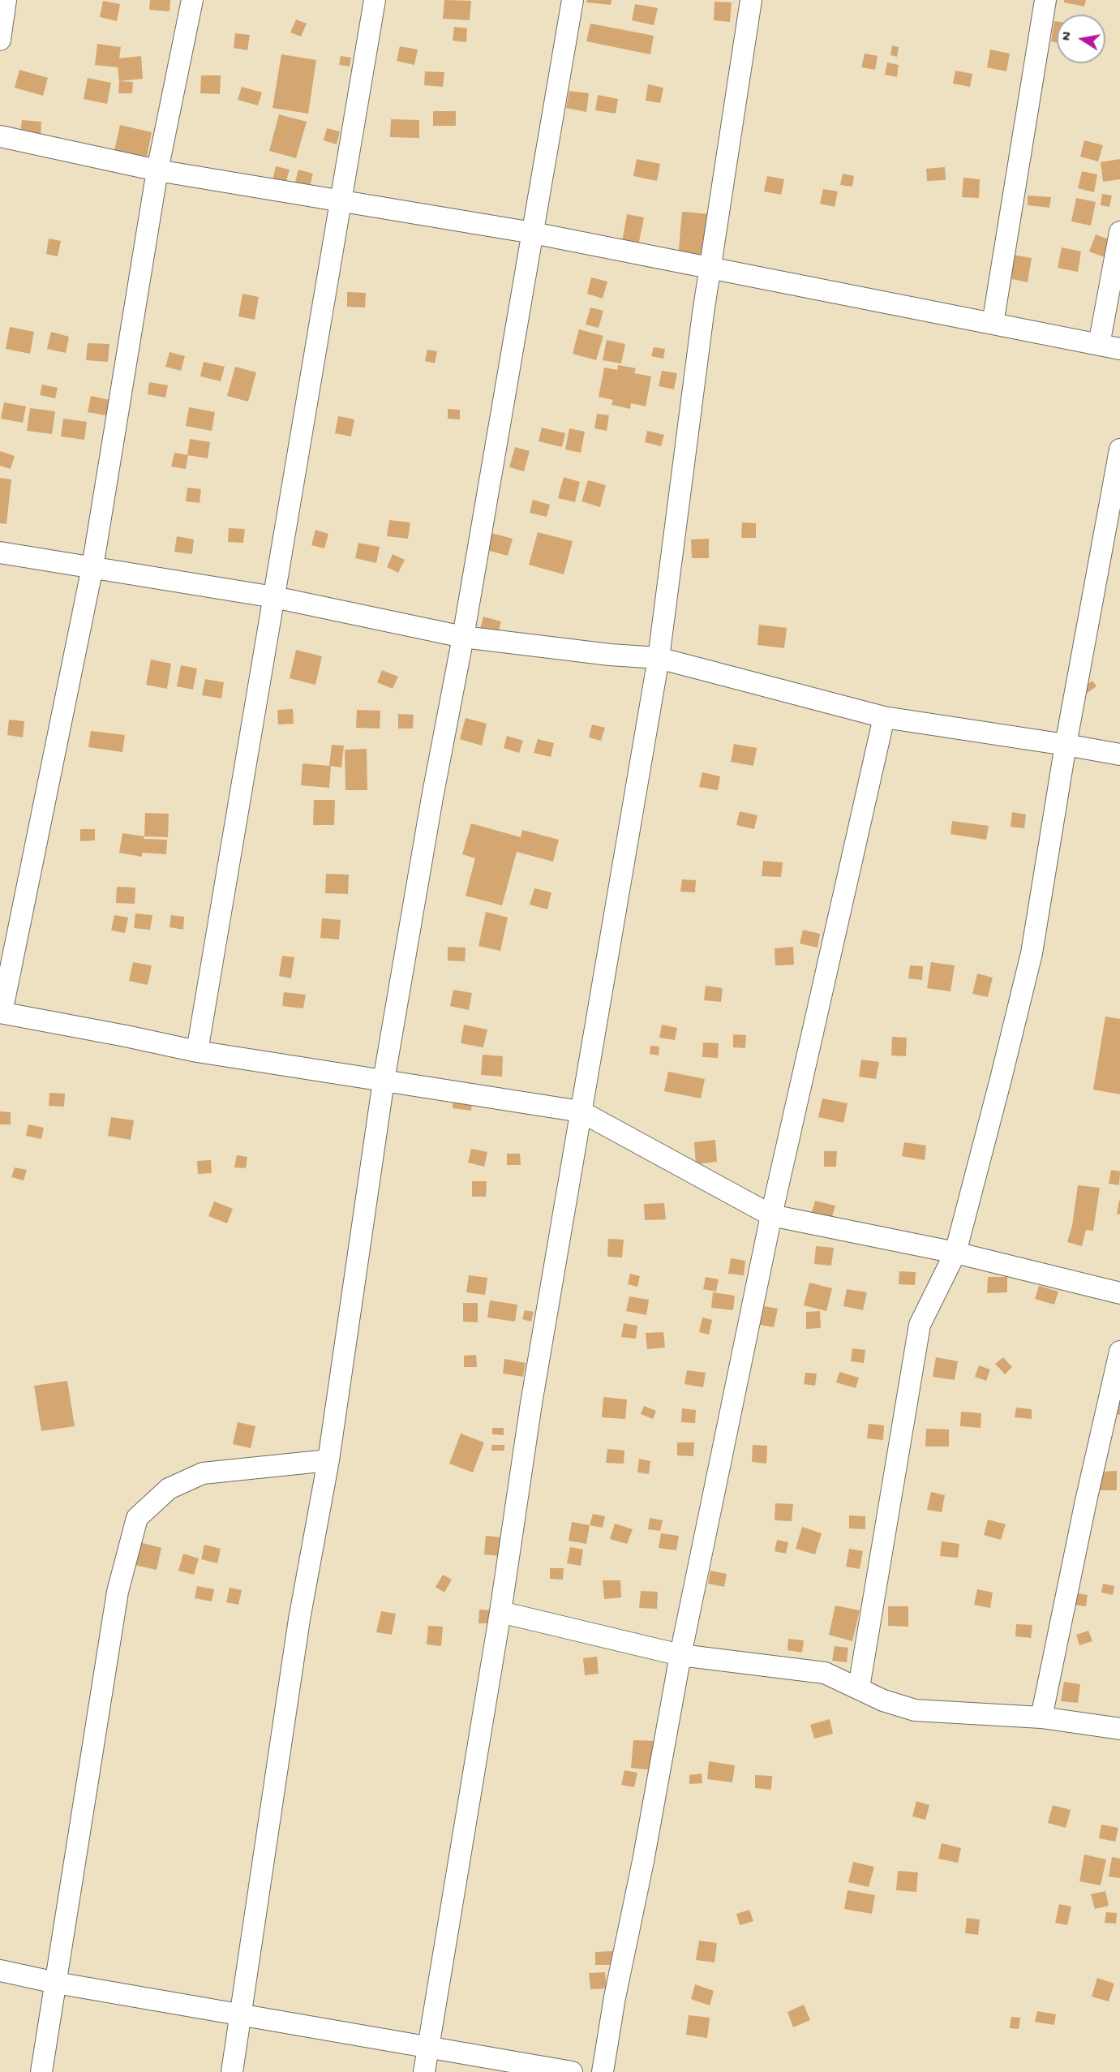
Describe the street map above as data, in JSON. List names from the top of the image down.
{
  "north": "left"
}
